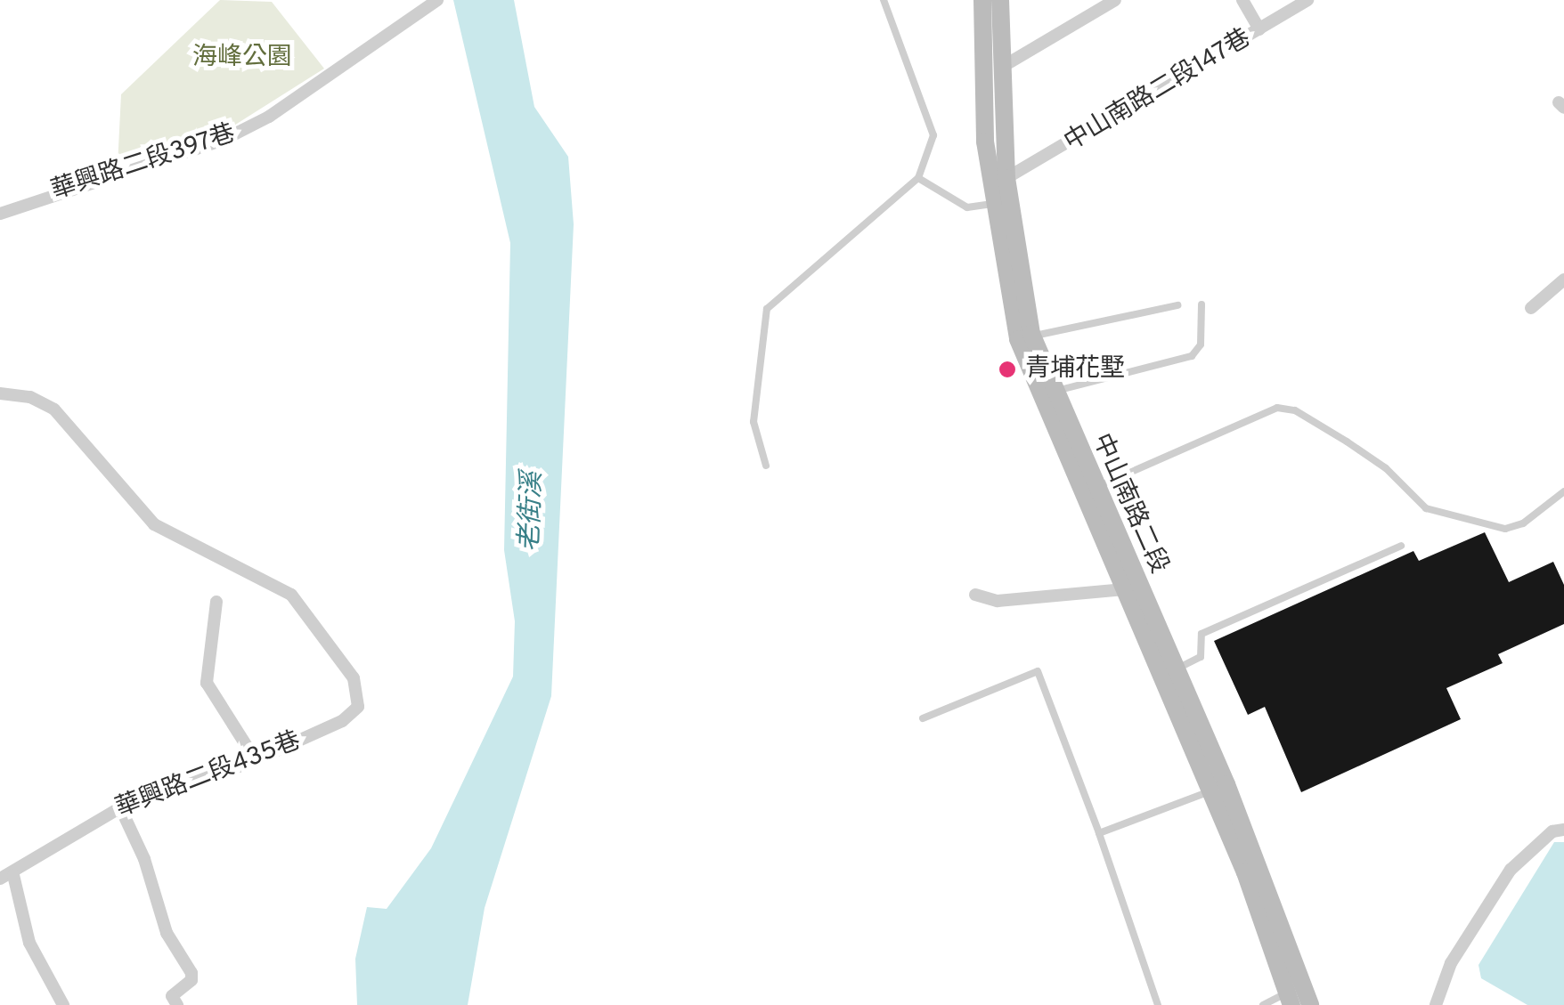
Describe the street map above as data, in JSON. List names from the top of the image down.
{
  "streets": {
    "main road": ["中山南路二段"],
    "street": ["中山南路二段147巷", "華興路二段397巷", "華興路二段435巷"]
  },
  "crossings": [
    ["中山南路二段147巷", "中山南路二段"]
  ],
  "water": ["老街溪"],
  "parks": ["海峰公園"],
  "places": ["青埔花墅"]
}
